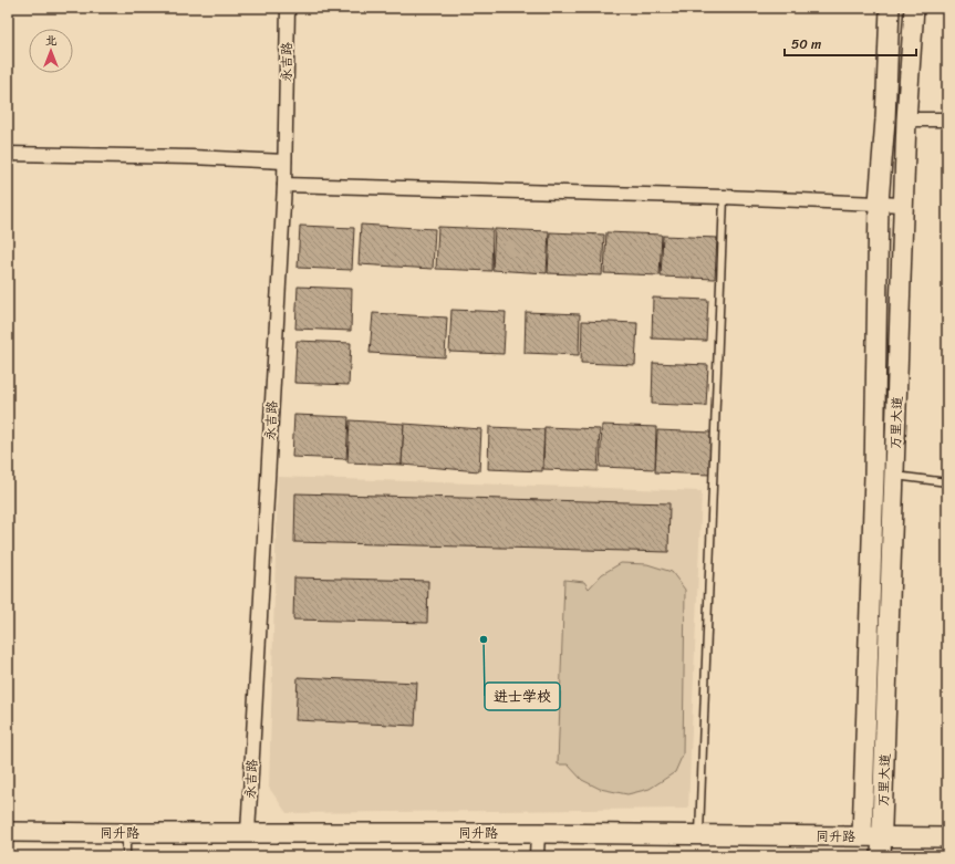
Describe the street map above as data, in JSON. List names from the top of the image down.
{
  "streets": {
    "main road": ["万里大道", "同升路"],
    "street": ["永吉路"]
  },
  "crossings": [
    ["永吉路", "同升路"],
    ["万里大道", "同升路"]
  ],
  "places": ["进士学校"],
  "scale_bar": "50 m",
  "north": "top"
}
